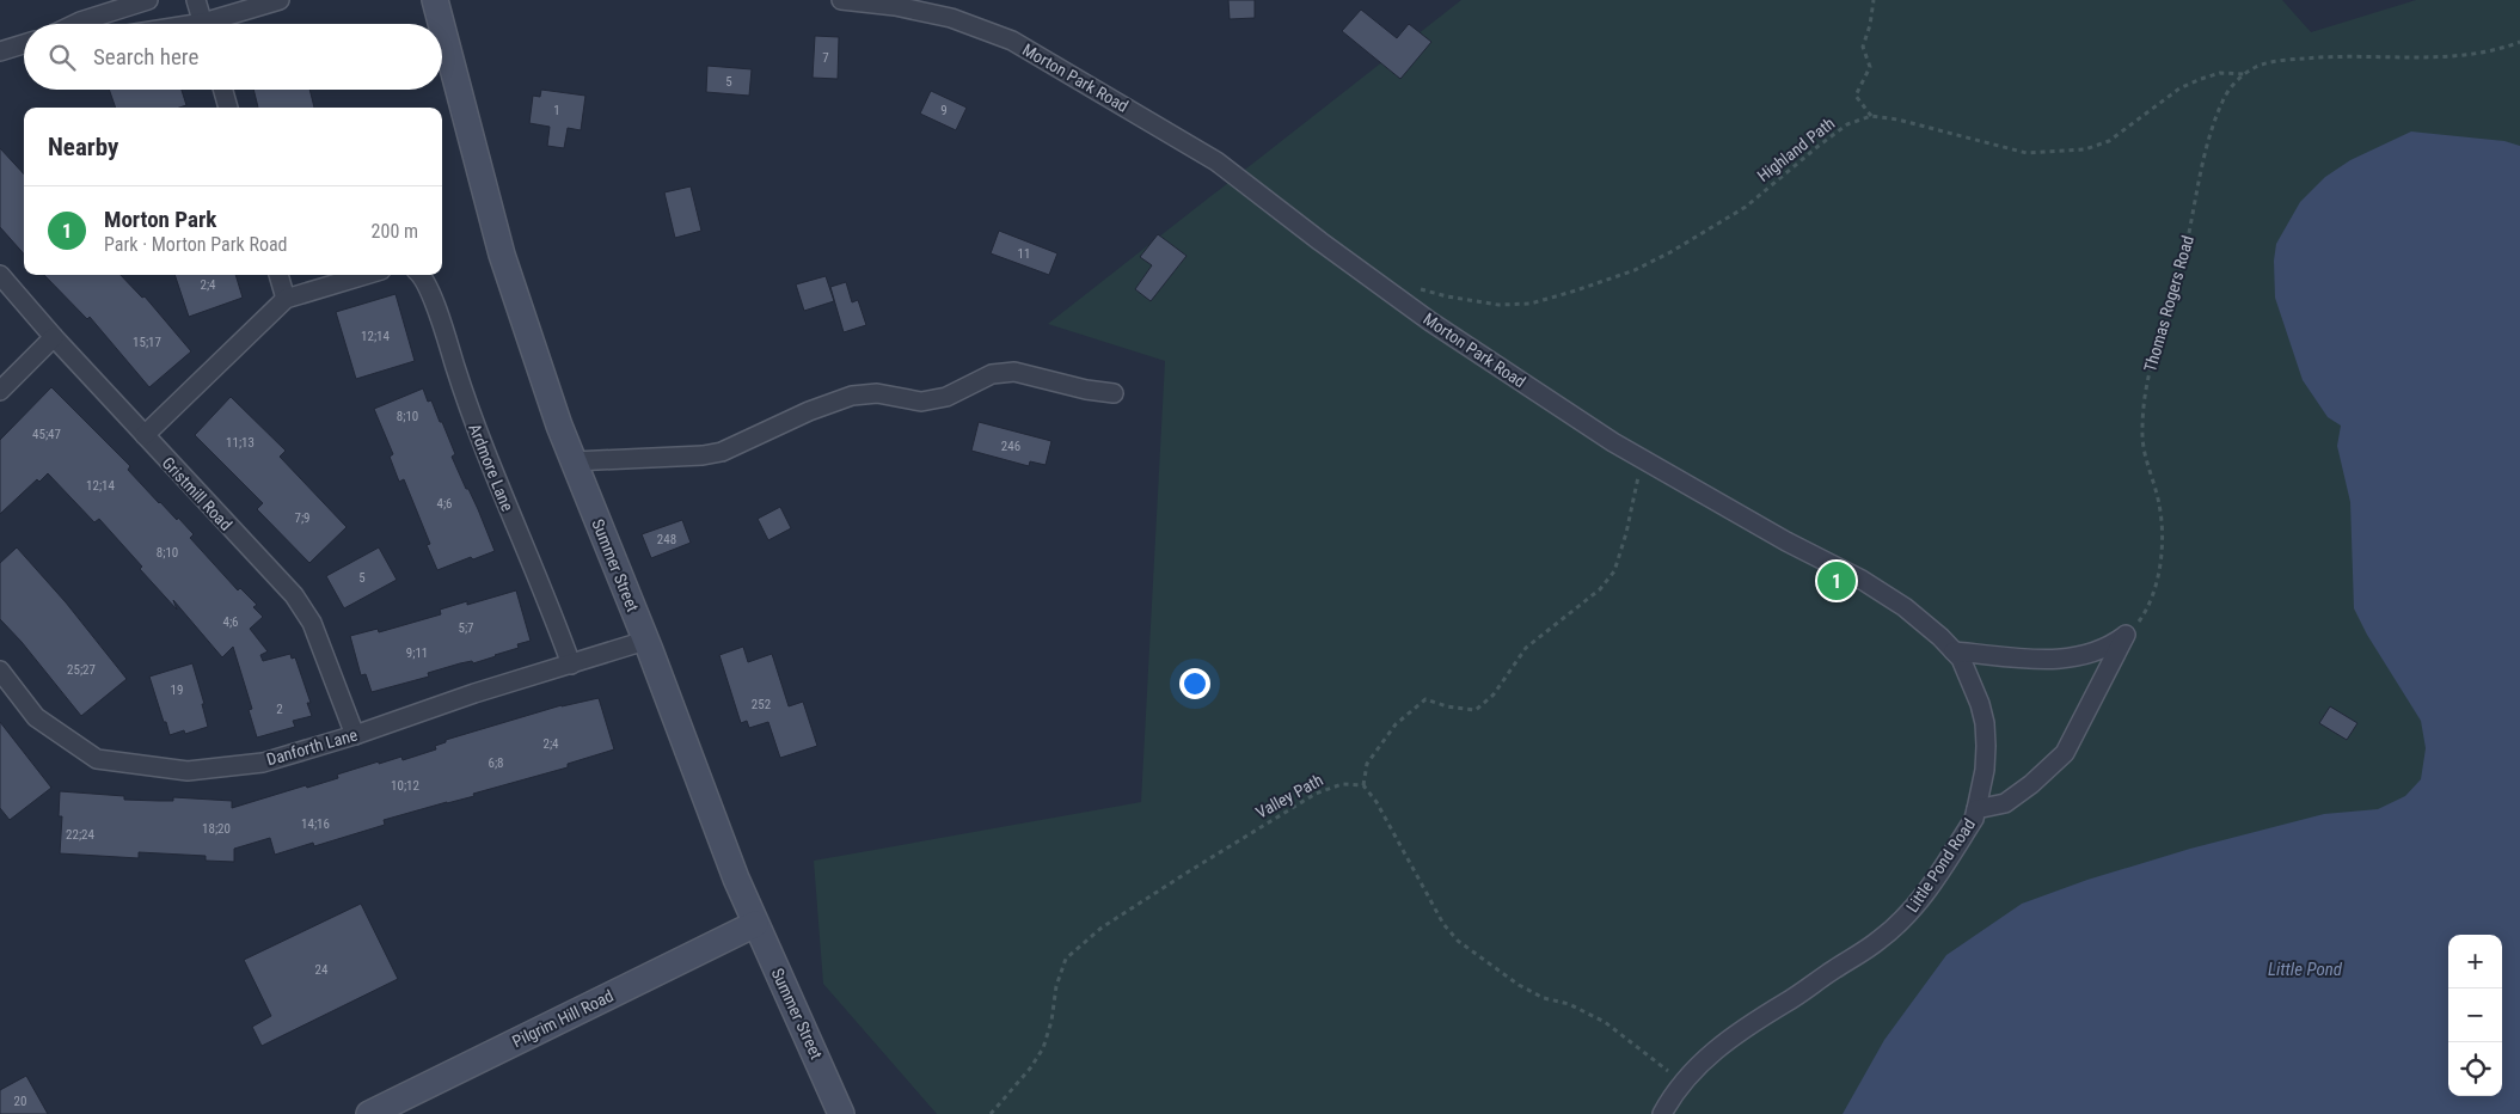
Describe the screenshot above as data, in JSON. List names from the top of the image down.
{
  "streets": {
    "main road": ["Summer Street", "Pilgrim Hill Road"],
    "street": [
      "Morton Park Road",
      "Ardmore Lane",
      "Gristmill Road",
      "Danforth Lane",
      "Little Pond Road"
    ],
    "path": ["Highland Path", "Thomas Rogers Road", "Valley Path"]
  },
  "crossings": [
    ["Morton Park Road", "Little Pond Road"],
    ["Highland Path", "Thomas Rogers Road"],
    ["Thomas Rogers Road", "Little Pond Road"],
    ["Ardmore Lane", "Danforth Lane"],
    ["Gristmill Road", "Danforth Lane"],
    ["Summer Street", "Danforth Lane"],
    ["Summer Street", "Pilgrim Hill Road"]
  ],
  "water": ["Little Pond"],
  "house_numbers": [
    "7",
    "5",
    "1",
    "9",
    "11",
    "2;4",
    "12;14",
    "15;17",
    "8;10",
    "45;47",
    "11;13",
    "246",
    "12;14",
    "4;6",
    "7;9",
    "248",
    "8;10",
    "5",
    "4;6",
    "5;7",
    "9;11",
    "25;27",
    "19",
    "252",
    "2",
    "2;4",
    "6;8",
    "10;12",
    "14;16",
    "18;20",
    "22;24",
    "24",
    "20"
  ],
  "page": {
    "search": "Search here",
    "heading": "Nearby",
    "list": [
      {
        "mark": "1",
        "name": "Morton Park",
        "note": "Park · Morton Park Road",
        "value": "200 m"
      }
    ],
    "pins": "1",
    "map_buttons": ["+", "−"]
  }
}
